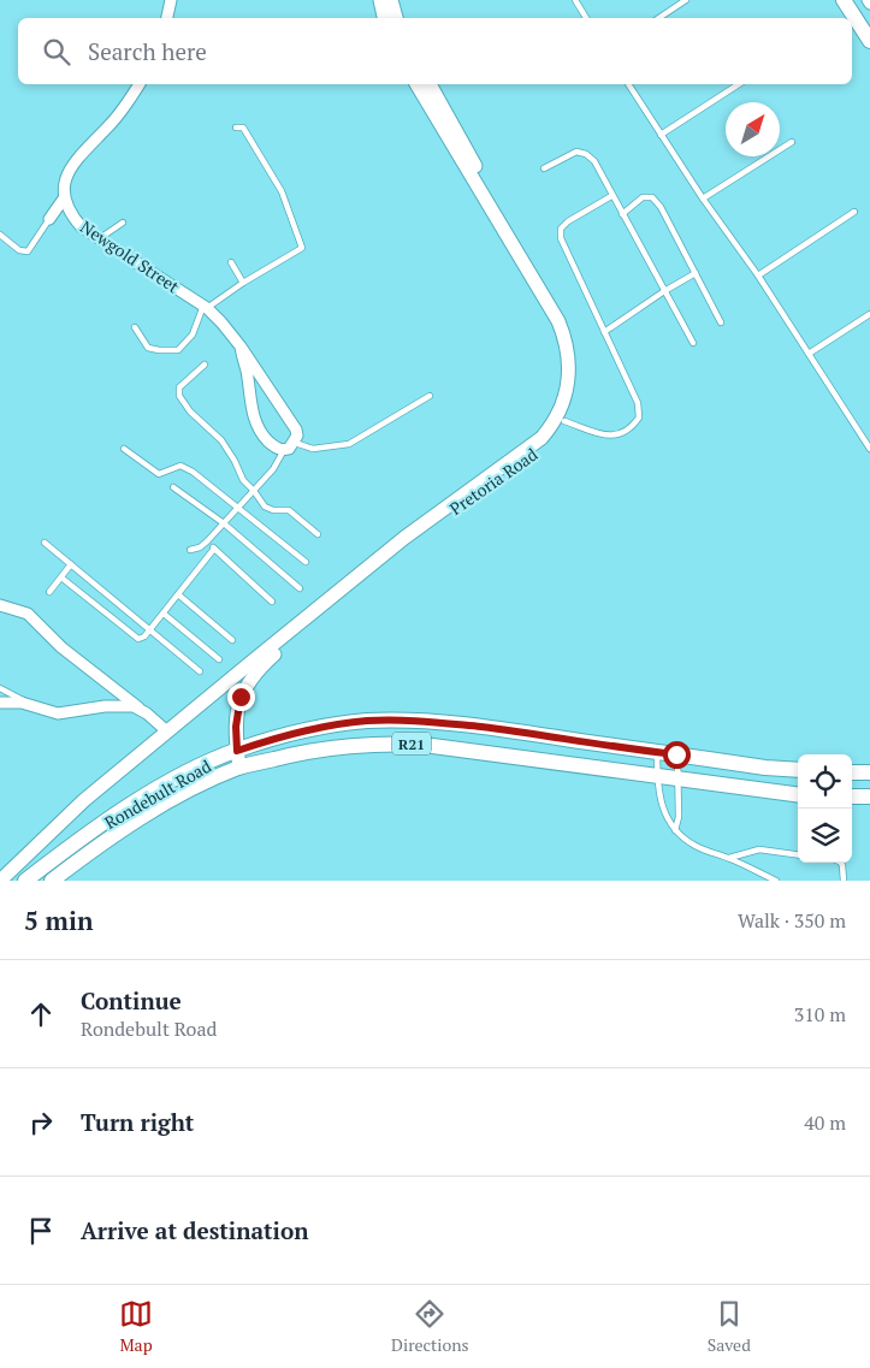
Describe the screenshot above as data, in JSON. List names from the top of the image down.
{
  "streets": {
    "main road": ["R21", "Rondebult Road"],
    "street": ["Newgold Street", "Pretoria Road"]
  },
  "north": "top right",
  "page": {
    "search": "Search here",
    "heading": ["5 min", "Walk · 350 m"],
    "list": [
      ["Continue", "Rondebult Road", "310 m"],
      ["Turn right", "40 m"],
      "Arrive at destination"
    ],
    "nav": ["Map", "Directions", "Saved"]
  }
}
